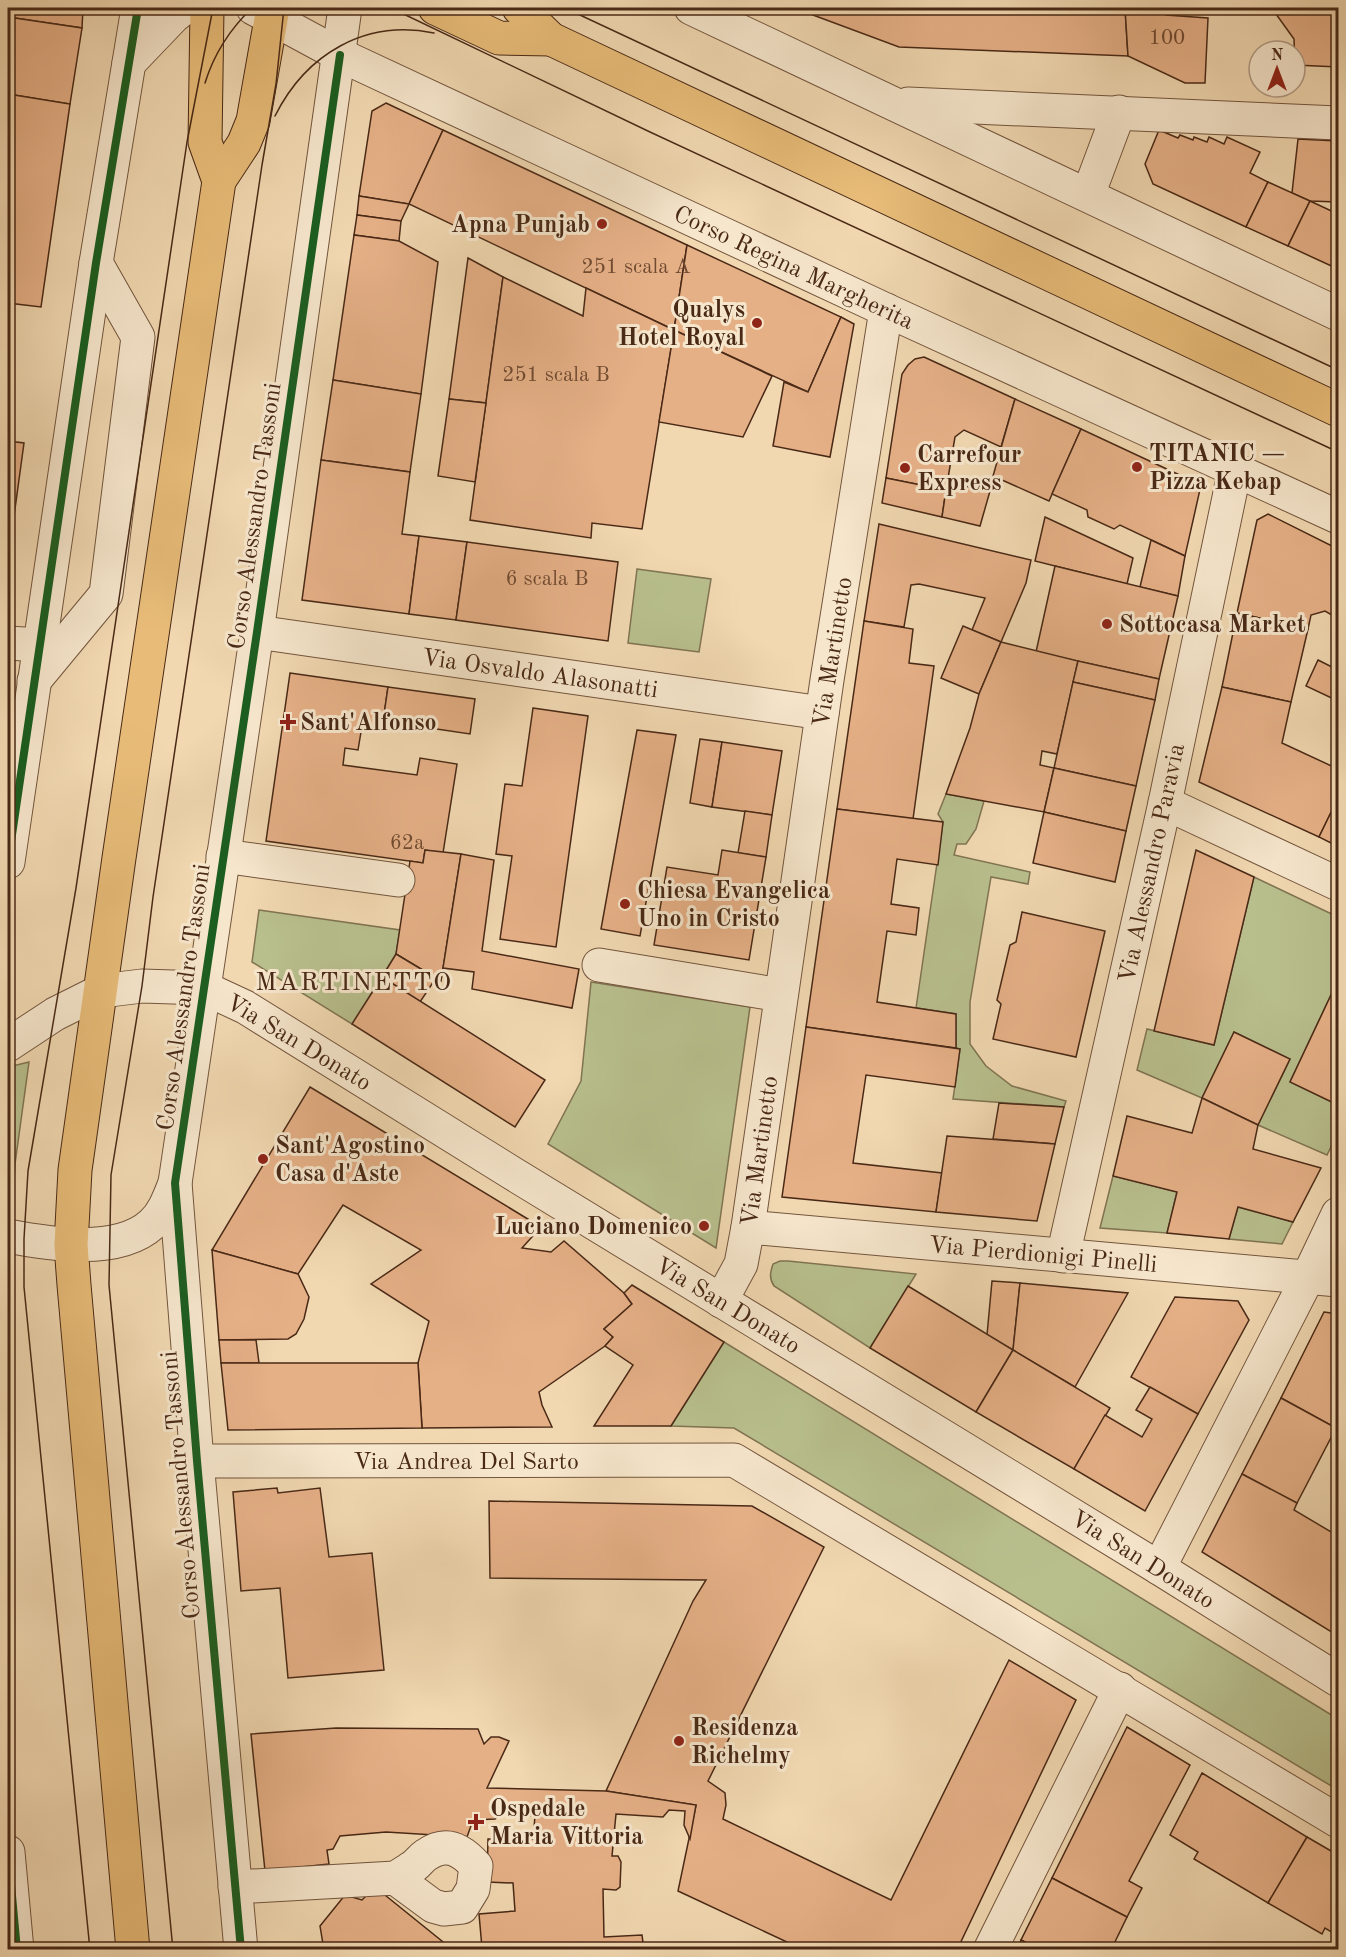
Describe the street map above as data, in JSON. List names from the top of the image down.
{
  "streets": {
    "street": [
      "Corso Regina Margherita",
      "Corso Alessandro Tassoni",
      "Via Martinetto",
      "Via Osvaldo Alasonatti",
      "Via Alessandro Paravia",
      "Via San Donato",
      "Via Pierdionigi Pinelli",
      "Via Andrea Del Sarto"
    ]
  },
  "crossings": [
    ["Corso Regina Margherita", "Corso Alessandro Tassoni"],
    ["Corso Regina Margherita", "Via Martinetto"],
    ["Corso Regina Margherita", "Via Alessandro Paravia"],
    ["Corso Alessandro Tassoni", "Via Osvaldo Alasonatti"],
    ["Corso Alessandro Tassoni", "Via San Donato"],
    ["Corso Alessandro Tassoni", "Via Andrea Del Sarto"],
    ["Via Martinetto", "Via Osvaldo Alasonatti"],
    ["Via Martinetto", "Via San Donato"],
    ["Via Martinetto", "Via Pierdionigi Pinelli"],
    ["Via Alessandro Paravia", "Via Pierdionigi Pinelli"]
  ],
  "districts": ["MARTINETTO"],
  "places": {
    "other": [
      "Apna Punjab",
      "Qualys Hotel Royal",
      "TITANIC — Pizza Kebap",
      "Carrefour Express",
      "Sottocasa Market",
      "Chiesa Evangelica Uno in Cristo",
      "Sant'Agostino Casa d'Aste",
      "Luciano Domenico",
      "Residenza Richelmy"
    ],
    "health": ["Sant'Alfonso", "Ospedale Maria Vittoria"]
  },
  "house_numbers": [
    "100",
    "251 scala A",
    "251 scala B",
    "6 scala B",
    "62a"
  ],
  "north": "top"
}
